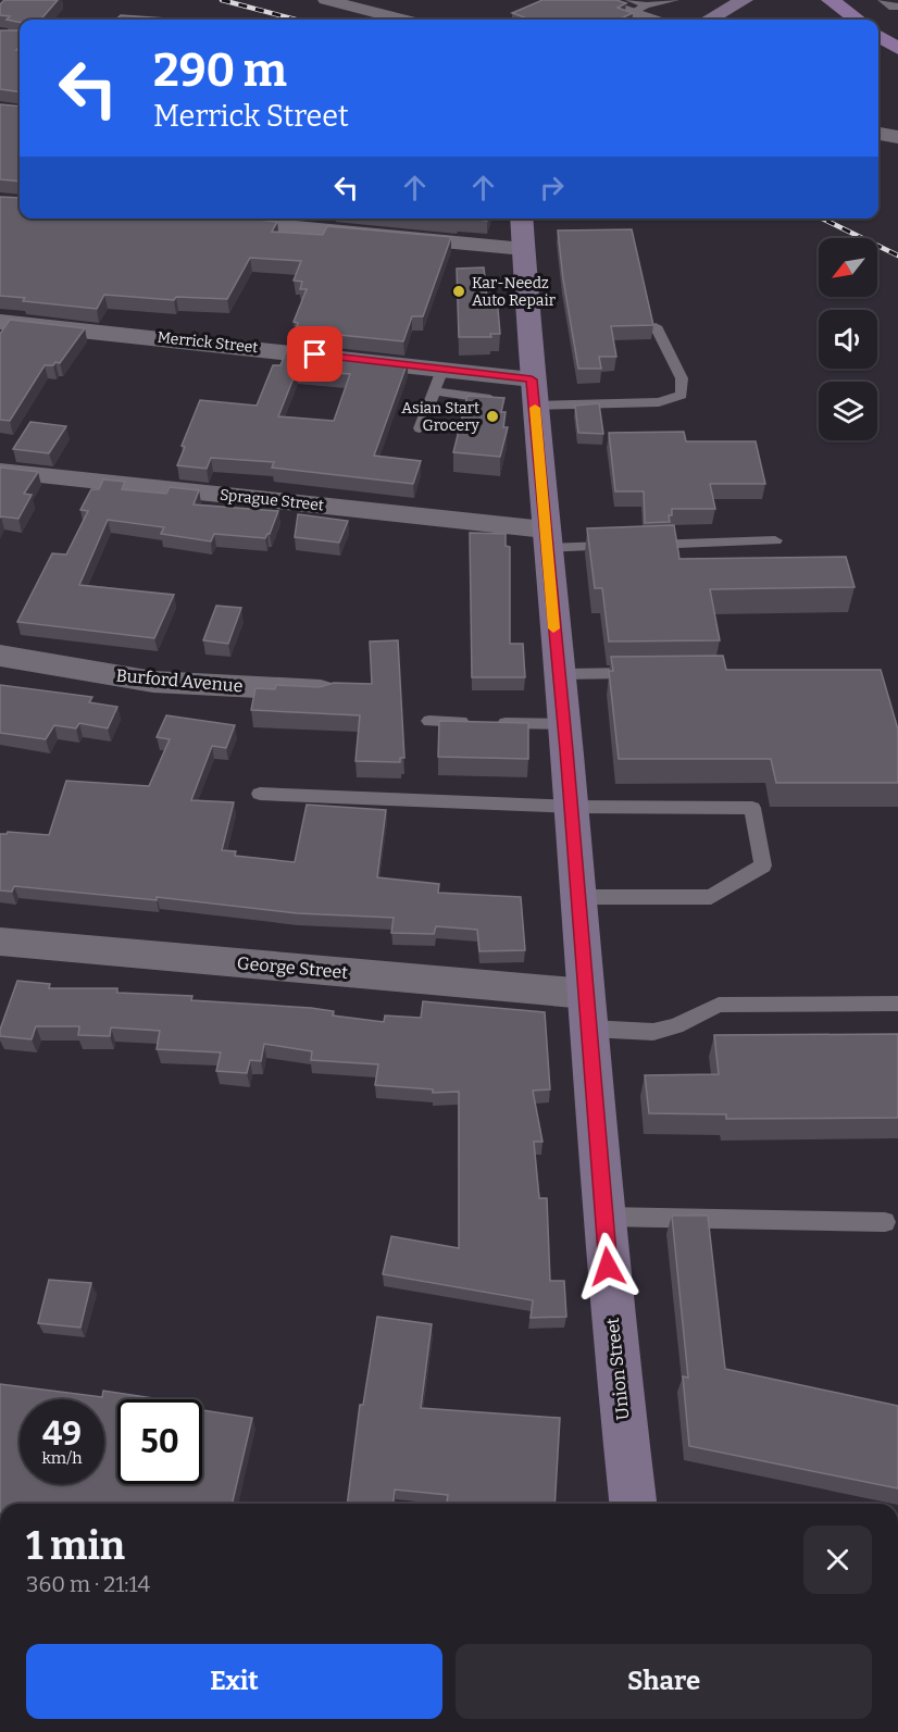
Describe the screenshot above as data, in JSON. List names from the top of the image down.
{
  "streets": {
    "main road": ["Union Street"],
    "street": [
      "Merrick Street",
      "Sprague Street",
      "Burford Avenue",
      "George Street"
    ]
  },
  "crossings": [
    ["Merrick Street", "Union Street"],
    ["Sprague Street", "Union Street"],
    ["George Street", "Union Street"]
  ],
  "places": ["Kar-Needz Auto Repair", "Asian Start Grocery"],
  "north": "bottom left",
  "page": {
    "turn": ["290 m", "Merrick Street"],
    "speed": "49 km/h",
    "limit": "50",
    "heading": ["1 min", "360 m · 21:14"],
    "buttons": ["Exit", "Share"]
  }
}
